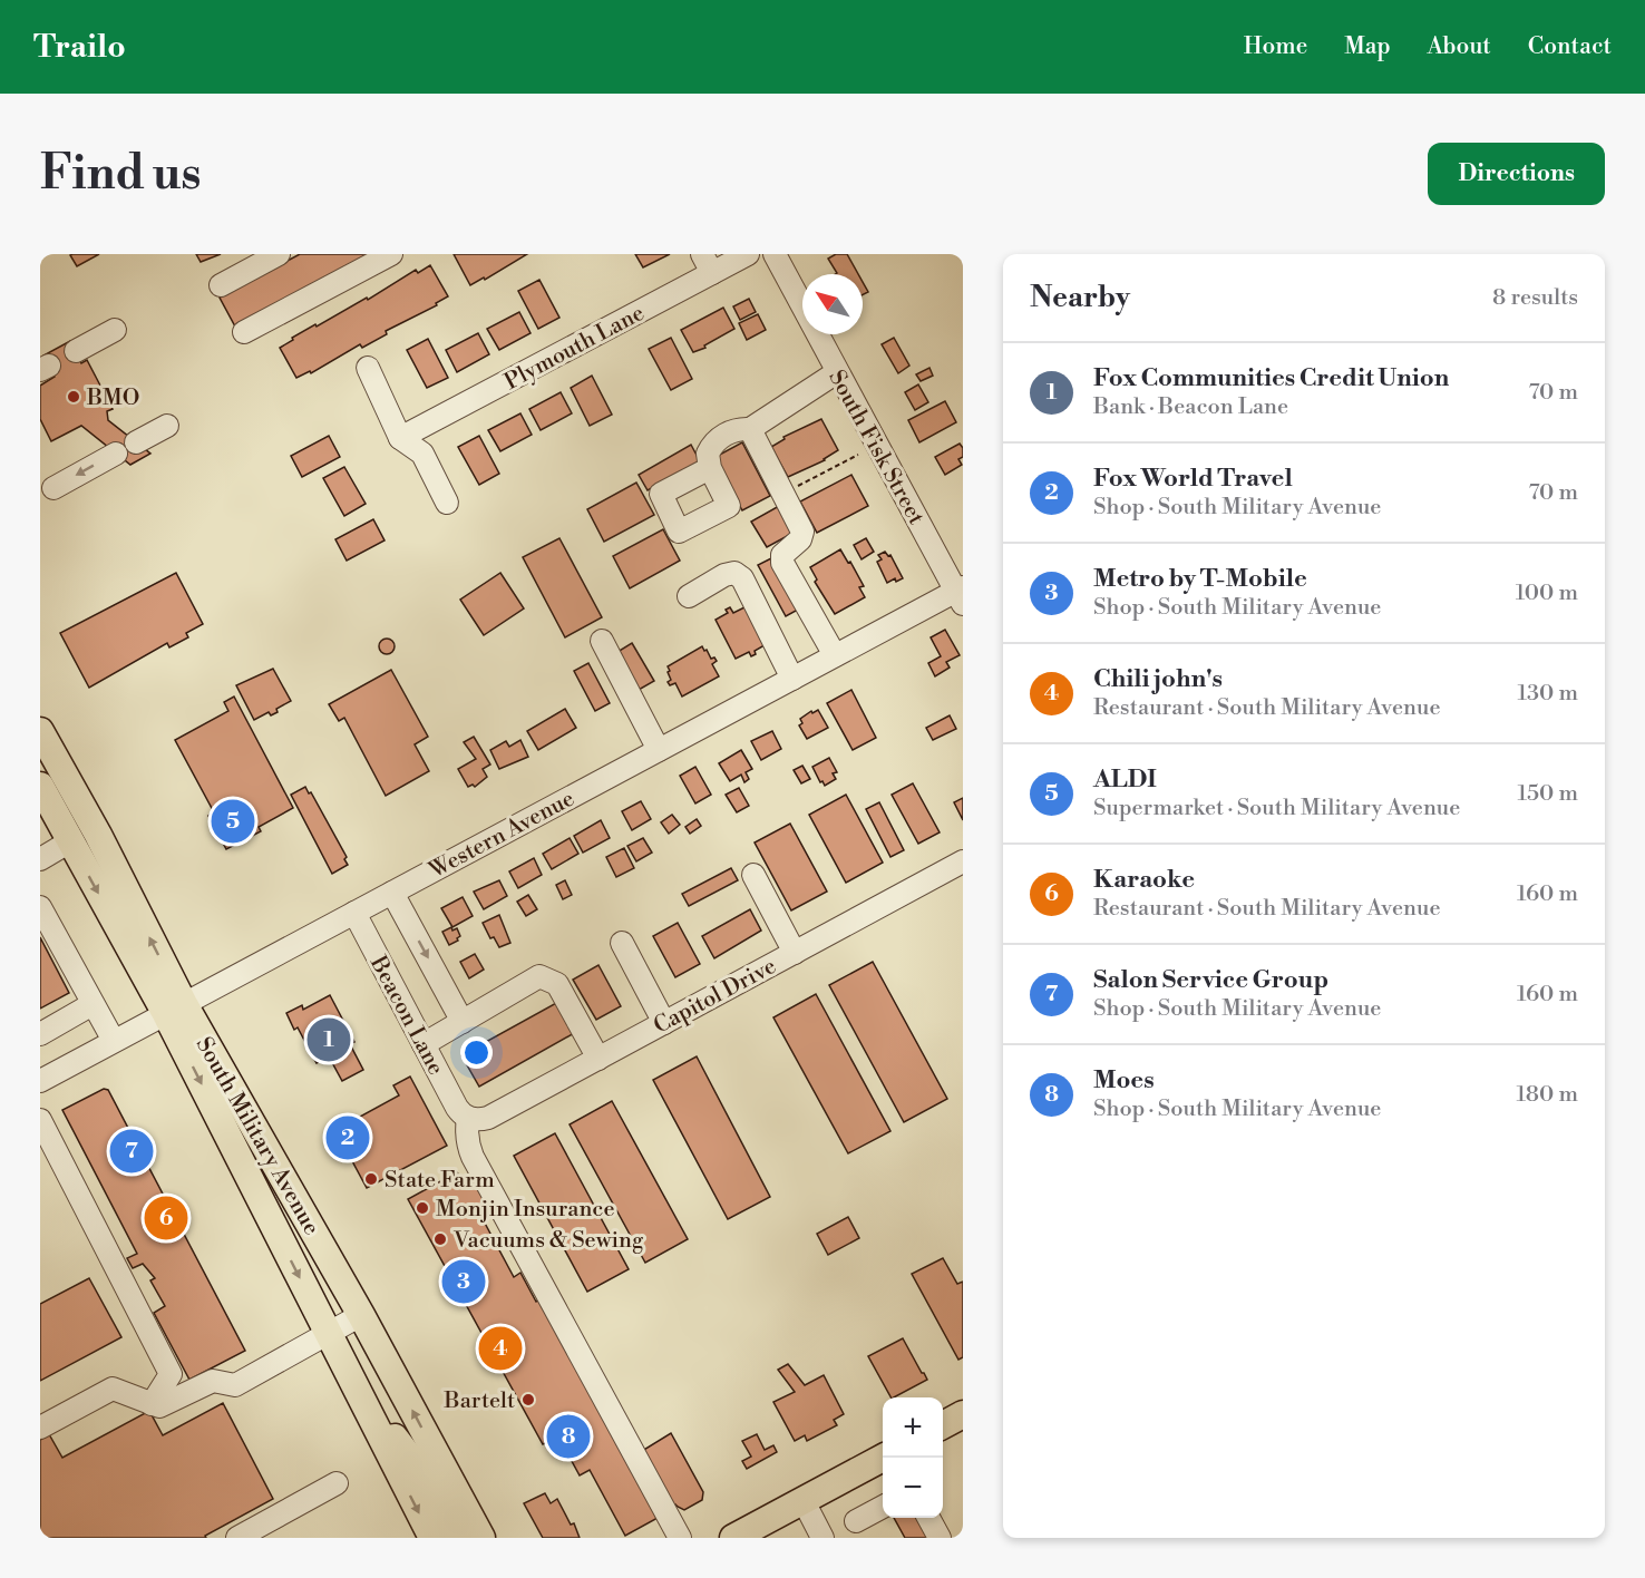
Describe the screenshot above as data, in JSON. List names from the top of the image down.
{
  "streets": {
    "main road": ["South Military Avenue"],
    "street": [
      "Plymouth Lane",
      "South Fisk Street",
      "Western Avenue",
      "Capitol Drive",
      "Beacon Lane"
    ]
  },
  "crossings": [
    ["South Fisk Street", "Western Avenue"],
    ["Western Avenue", "Beacon Lane"],
    ["Western Avenue", "South Military Avenue"],
    ["Capitol Drive", "Beacon Lane"]
  ],
  "places": [
    "BMO",
    "State Farm",
    "Monjin Insurance",
    "Vacuums & Sewing",
    "Bartelt"
  ],
  "north": "top left",
  "page": {
    "header": "Trailo",
    "nav": [
      "Home",
      "Map",
      "About",
      "Contact"
    ],
    "buttons": "Directions",
    "title": "Find us",
    "heading": ["Nearby", "8 results"],
    "list": [
      {
        "mark": "1",
        "name": "Fox Communities Credit Union",
        "note": "Bank · Beacon Lane",
        "value": "70 m"
      },
      {
        "mark": "2",
        "name": "Fox World Travel",
        "note": "Shop · South Military Avenue",
        "value": "70 m"
      },
      {
        "mark": "3",
        "name": "Metro by T-Mobile",
        "note": "Shop · South Military Avenue",
        "value": "100 m"
      },
      {
        "mark": "4",
        "name": "Chili john's",
        "note": "Restaurant · South Military Avenue",
        "value": "130 m"
      },
      {
        "mark": "5",
        "name": "ALDI",
        "note": "Supermarket · South Military Avenue",
        "value": "150 m"
      },
      {
        "mark": "6",
        "name": "Karaoke",
        "note": "Restaurant · South Military Avenue",
        "value": "160 m"
      },
      {
        "mark": "7",
        "name": "Salon Service Group",
        "note": "Shop · South Military Avenue",
        "value": "160 m"
      },
      {
        "mark": "8",
        "name": "Moes",
        "note": "Shop · South Military Avenue",
        "value": "180 m"
      }
    ],
    "pins": [
      "5",
      "1",
      "2",
      "7",
      "6",
      "3",
      "4",
      "8"
    ],
    "map_buttons": ["+", "−"]
  }
}
